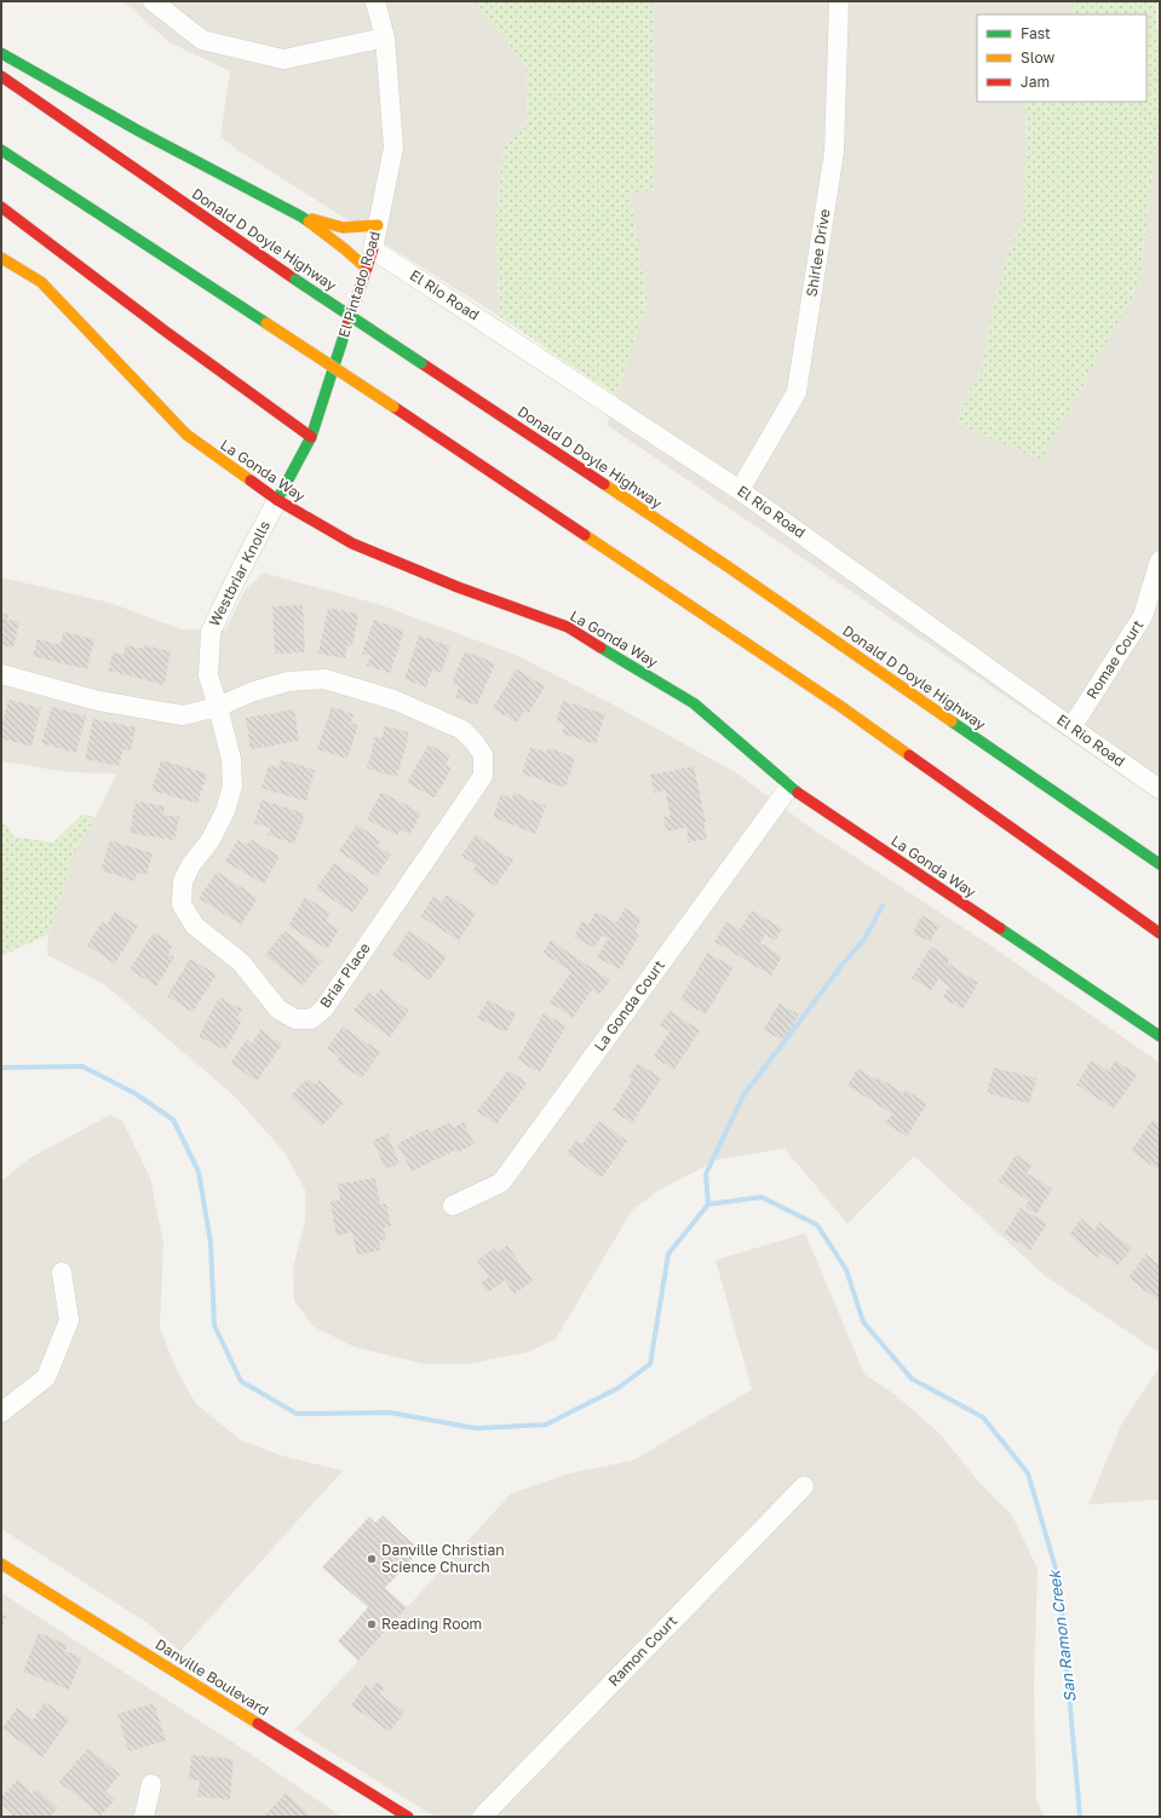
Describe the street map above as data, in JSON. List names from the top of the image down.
{
  "streets": {
    "main road": [
      "Donald D Doyle Highway",
      "El Pintado Road",
      "La Gonda Way",
      "Danville Boulevard"
    ],
    "street": [
      "Shirlee Drive",
      "El Rio Road",
      "Westbriar Knolls",
      "Romae Court",
      "Briar Place",
      "La Gonda Court",
      "Ramon Court"
    ]
  },
  "crossings": [
    ["Shirlee Drive", "El Rio Road"],
    ["El Pintado Road", "El Rio Road"],
    ["El Pintado Road", "La Gonda Way"],
    ["El Pintado Road", "Westbriar Knolls"],
    ["El Rio Road", "Romae Court"],
    ["La Gonda Way", "Westbriar Knolls"],
    ["La Gonda Way", "La Gonda Court"],
    ["Westbriar Knolls", "Briar Place"]
  ],
  "water": ["San Ramon Creek"],
  "places": ["Danville Christian Science Church", "Reading Room"],
  "legend": ["Fast", "Slow", "Jam"]
}
